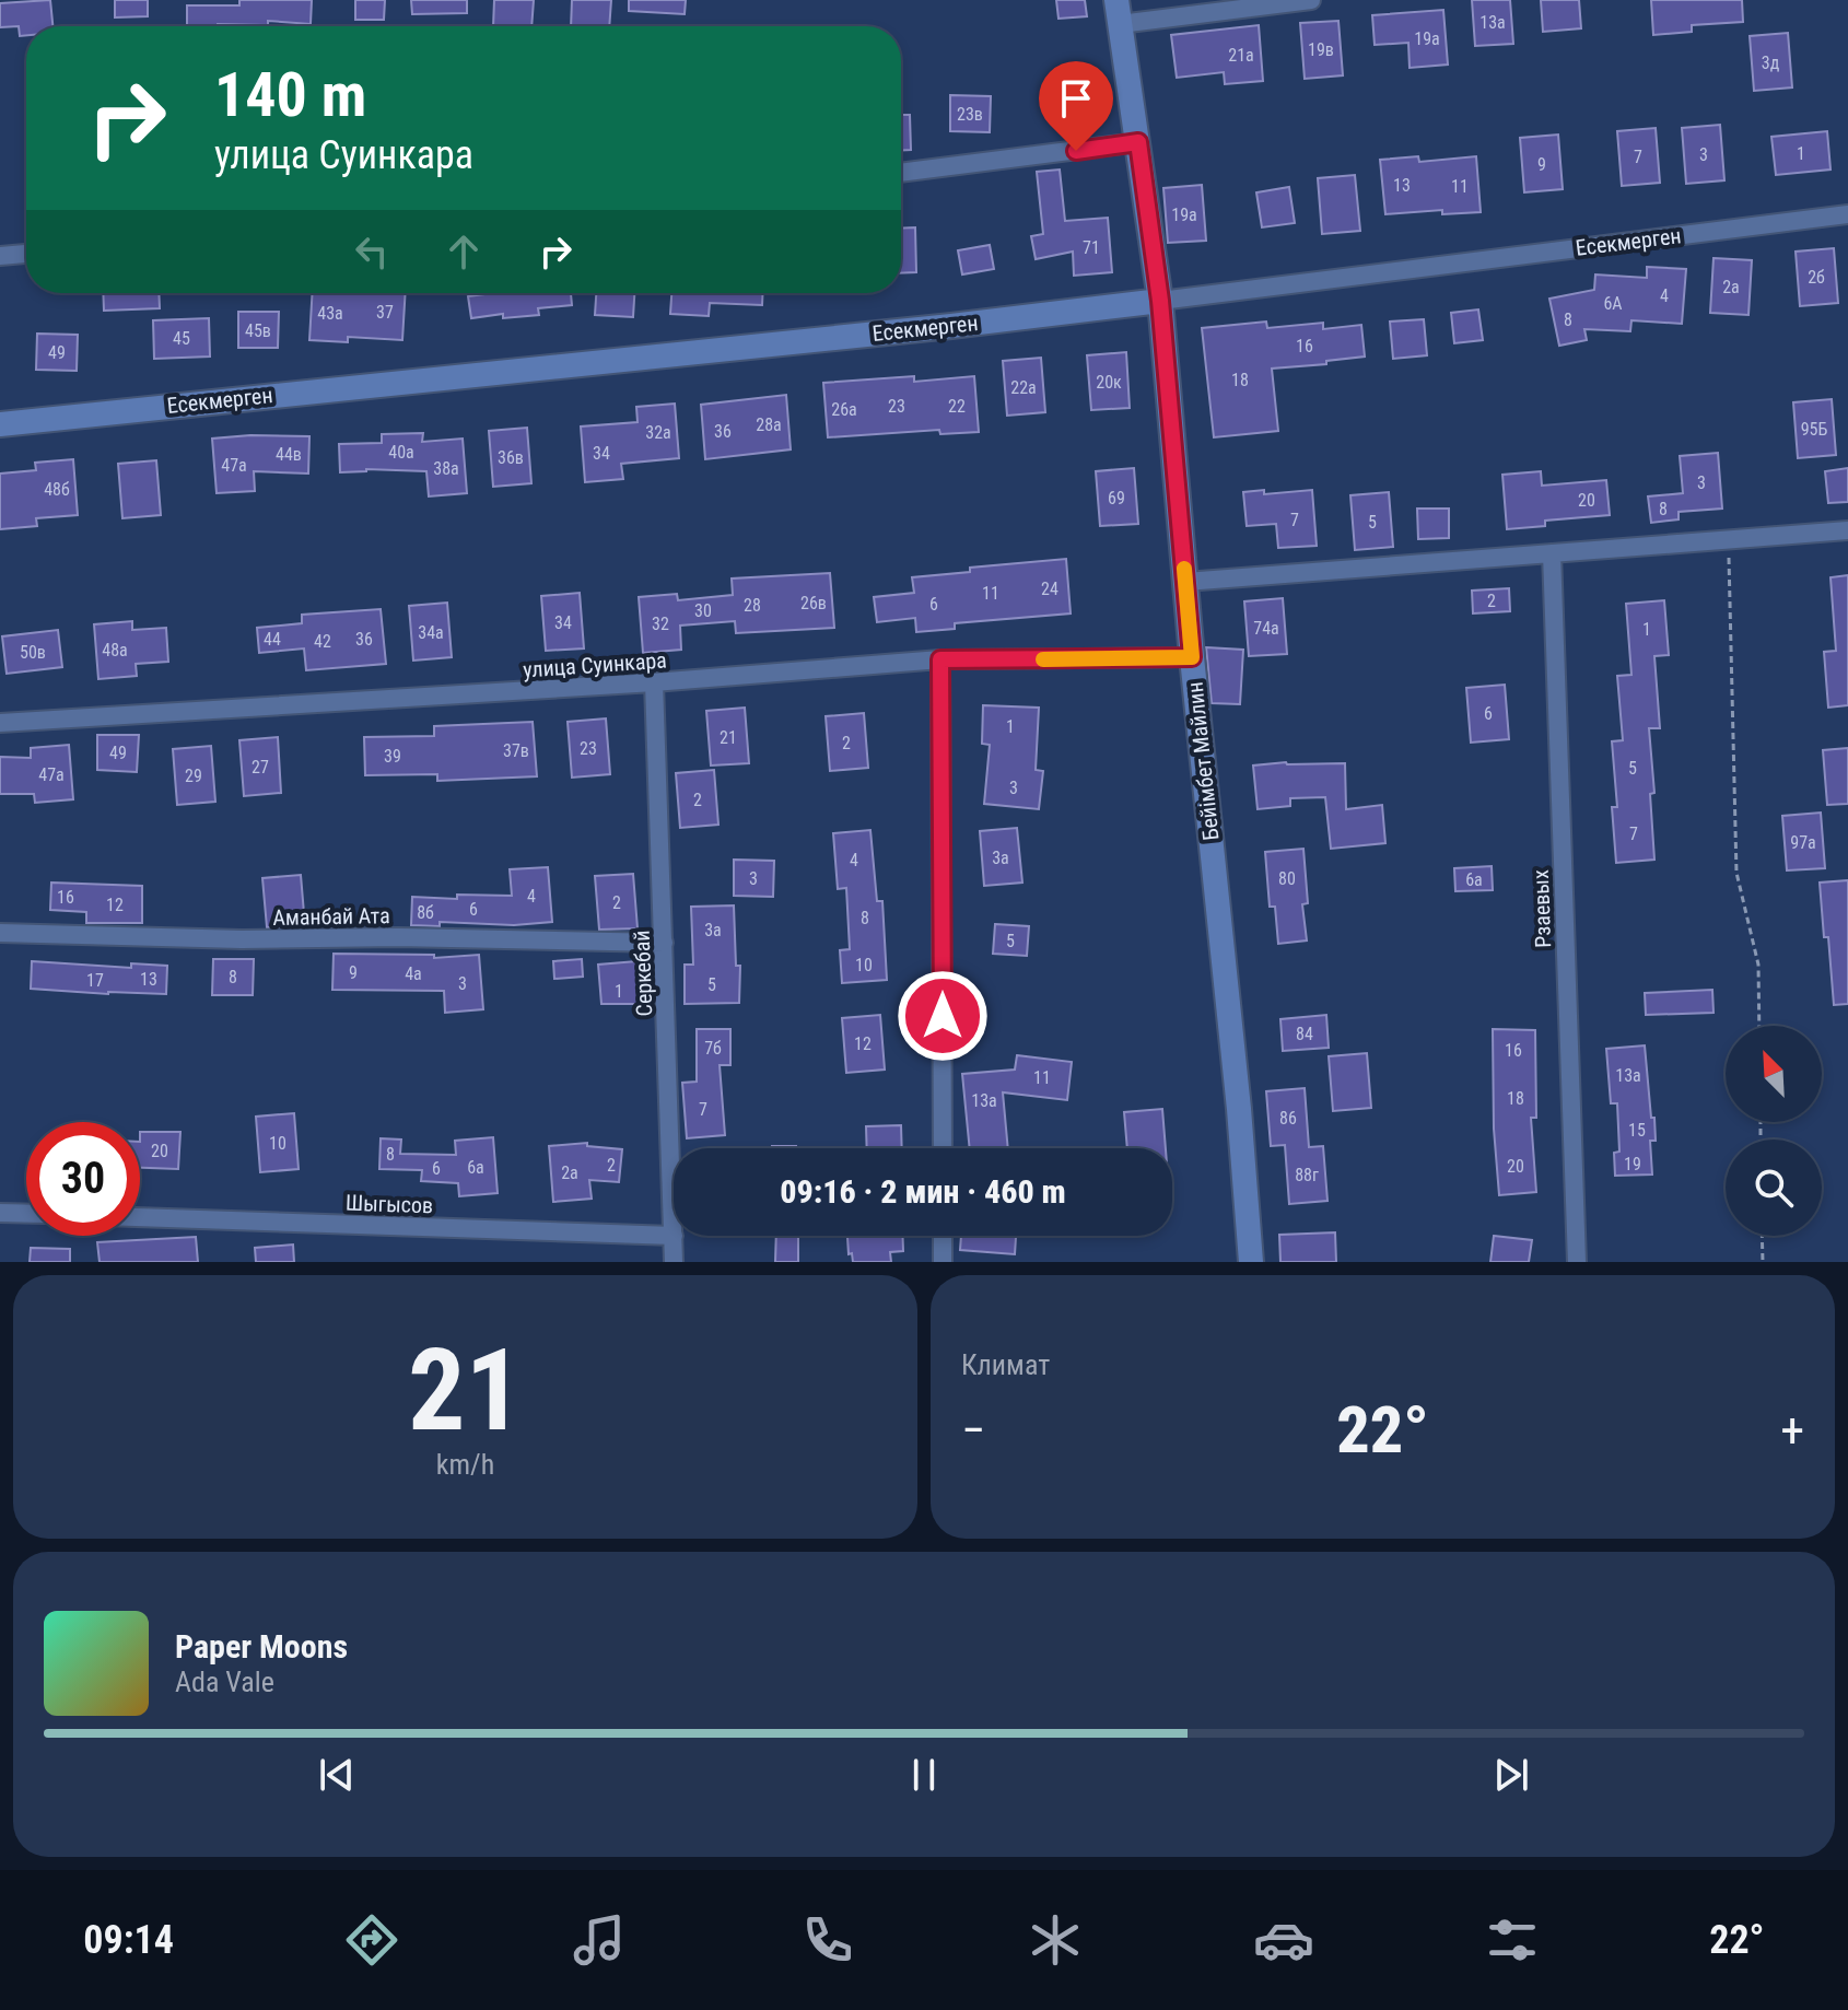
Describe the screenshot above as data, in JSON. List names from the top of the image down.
{
  "streets": {
    "street": [
      "Eсекмерген",
      "улица Суинкара",
      "Бейімбет Майлин",
      "Рзаевых",
      "Аманбай Ата",
      "Серкебай",
      "Шыгысов"
    ]
  },
  "crossings": [
    ["Eсекмерген", "Бейімбет Майлин"],
    ["улица Суинкара", "Бейімбет Майлин"],
    ["улица Суинкара", "Серкебай"],
    ["Аманбай Ата", "Серкебай"],
    ["Серкебай", "Шыгысов"]
  ],
  "house_numbers": [
    "13а",
    "19а",
    "19в",
    "21а",
    "3д",
    "23в",
    "1",
    "3",
    "7",
    "9",
    "13",
    "11",
    "19а",
    "71",
    "2б",
    "2а",
    "4",
    "6А",
    "37",
    "43а",
    "8",
    "45в",
    "45",
    "16",
    "49",
    "18",
    "20к",
    "22а",
    "23",
    "22",
    "26а",
    "28а",
    "95Б",
    "36",
    "32а",
    "40а",
    "34",
    "44в",
    "36в",
    "47а",
    "38а",
    "3",
    "48б",
    "69",
    "20",
    "8",
    "7",
    "5",
    "24",
    "11",
    "2",
    "26в",
    "6",
    "28",
    "30",
    "34",
    "32",
    "74а",
    "1",
    "34а",
    "44",
    "36",
    "42",
    "48а",
    "50в",
    "6",
    "1",
    "21",
    "2",
    "23",
    "37в",
    "49",
    "39",
    "27",
    "5",
    "47а",
    "29",
    "3",
    "2",
    "7",
    "97а",
    "3а",
    "4",
    "3",
    "80",
    "6а",
    "4",
    "16",
    "2",
    "12",
    "6",
    "8б",
    "8",
    "3а",
    "5",
    "10",
    "9",
    "4а",
    "8",
    "13",
    "17",
    "3",
    "5",
    "1",
    "84",
    "12",
    "7б",
    "16",
    "13а",
    "11",
    "18",
    "13а",
    "7",
    "86",
    "15",
    "10",
    "20",
    "8",
    "19",
    "2",
    "20",
    "6а",
    "6",
    "2а",
    "88г"
  ],
  "north": "top left",
  "page": {
    "turn": ["140 m", "улица Суинкара"],
    "limit": "30",
    "trip": "09:16 · 2 мин · 460 m",
    "tile": [
      ["21", "km/h"],
      "Климат"
    ],
    "heat": ["−", "22°", "+"],
    "song": ["Paper Moons", "Ada Vale"],
    "tabs": ["09:14", "22°"]
  }
}
